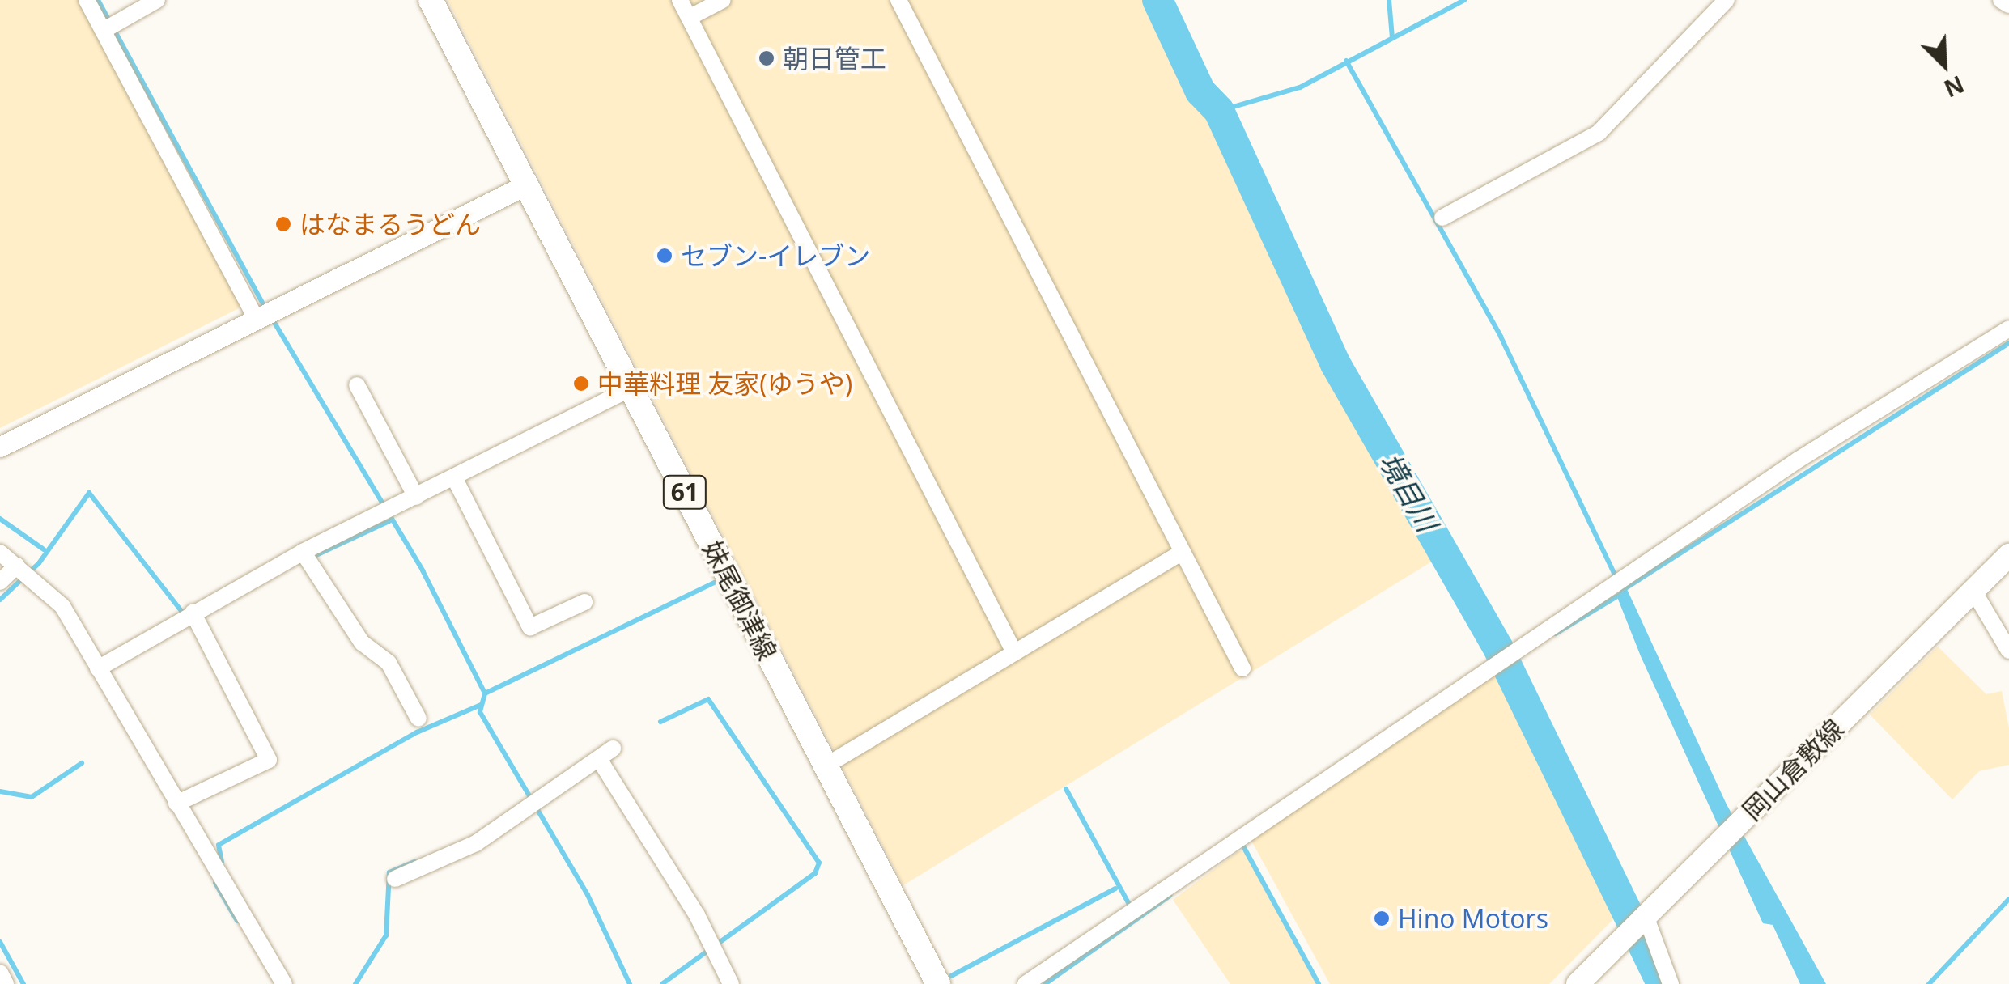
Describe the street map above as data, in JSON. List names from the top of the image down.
{
  "streets": {
    "main road": ["61", "妹尾御津線", "岡山倉敷線"]
  },
  "water": ["境目川"],
  "places": [
    "朝日管工",
    "はなまるうどん",
    "セブン-イレブン",
    "中華料理 友家(ゆうや)",
    "Hino Motors"
  ],
  "north": "bottom right"
}
